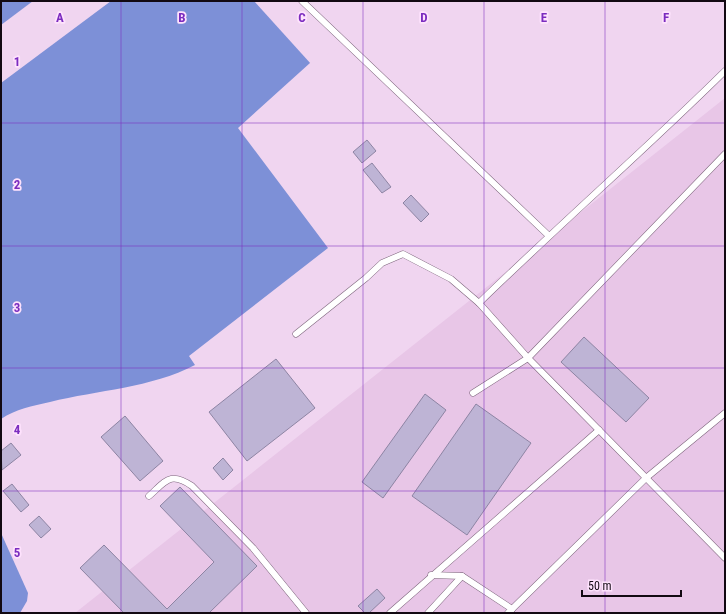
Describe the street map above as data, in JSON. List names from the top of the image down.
{
  "scale_bar": "50 m",
  "grid": {
    "columns": [
      "A",
      "B",
      "C",
      "D",
      "E",
      "F"
    ],
    "rows": [
      "1",
      "2",
      "3",
      "4",
      "5"
    ]
  }
}
